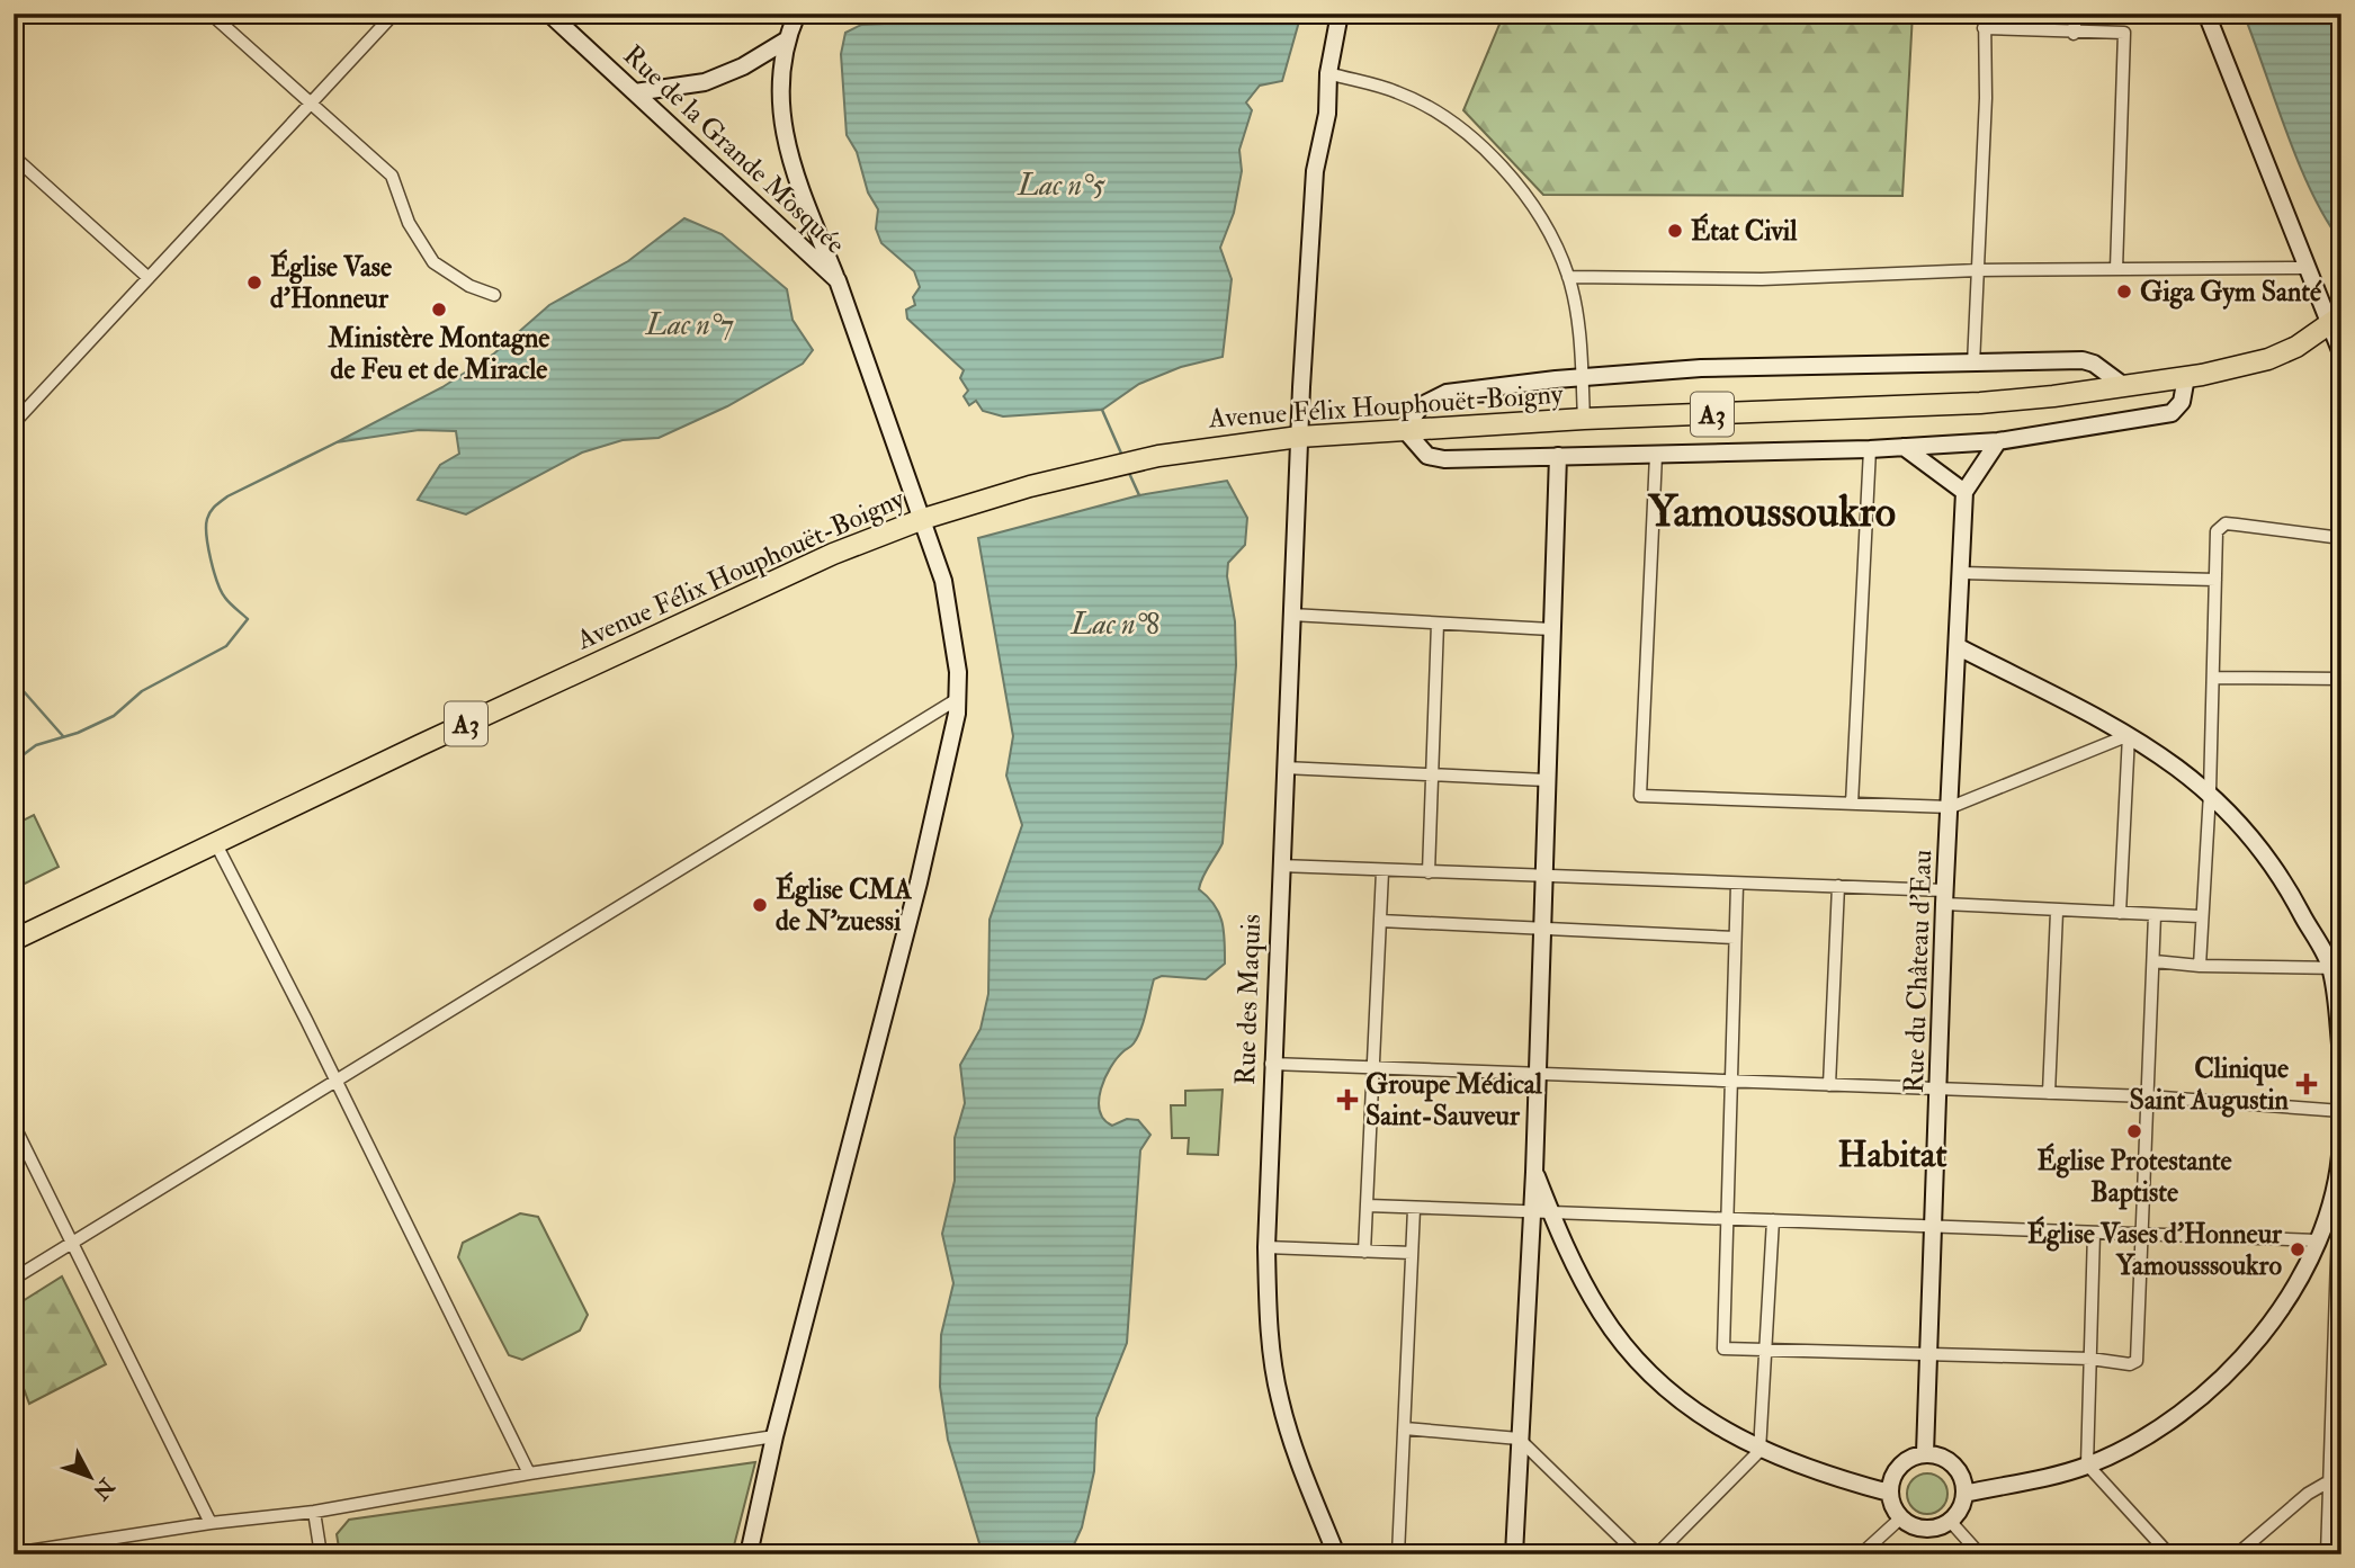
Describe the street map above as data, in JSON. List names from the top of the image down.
{
  "streets": {
    "highway": ["Avenue Félix Houphouët-Boigny", "A3"],
    "street": ["Rue de la Grande Mosquée", "Rue du Château d'Eau", "Rue des Maquis"]
  },
  "crossings": [
    ["Rue de la Grande Mosquée", "Avenue Félix Houphouët-Boigny"],
    ["Avenue Félix Houphouët-Boigny", "Rue des Maquis"]
  ],
  "districts": ["Yamoussoukro", "Habitat"],
  "water": ["Lac n°5", "Lac n°7", "Lac n°8"],
  "places": {
    "other": [
      "État Civil",
      "Église Vase d'Honneur",
      "Giga Gym Santé",
      "Ministère Montagne de Feu et de Miracle",
      "Église CMA de N’zuessi",
      "Église Protestante Baptiste",
      "Église Vases d'Honneur Yamousssoukro"
    ],
    "health": ["Clinique Saint Augustin", "Groupe Médical Saint-Sauveur"]
  },
  "north": "bottom right"
}
